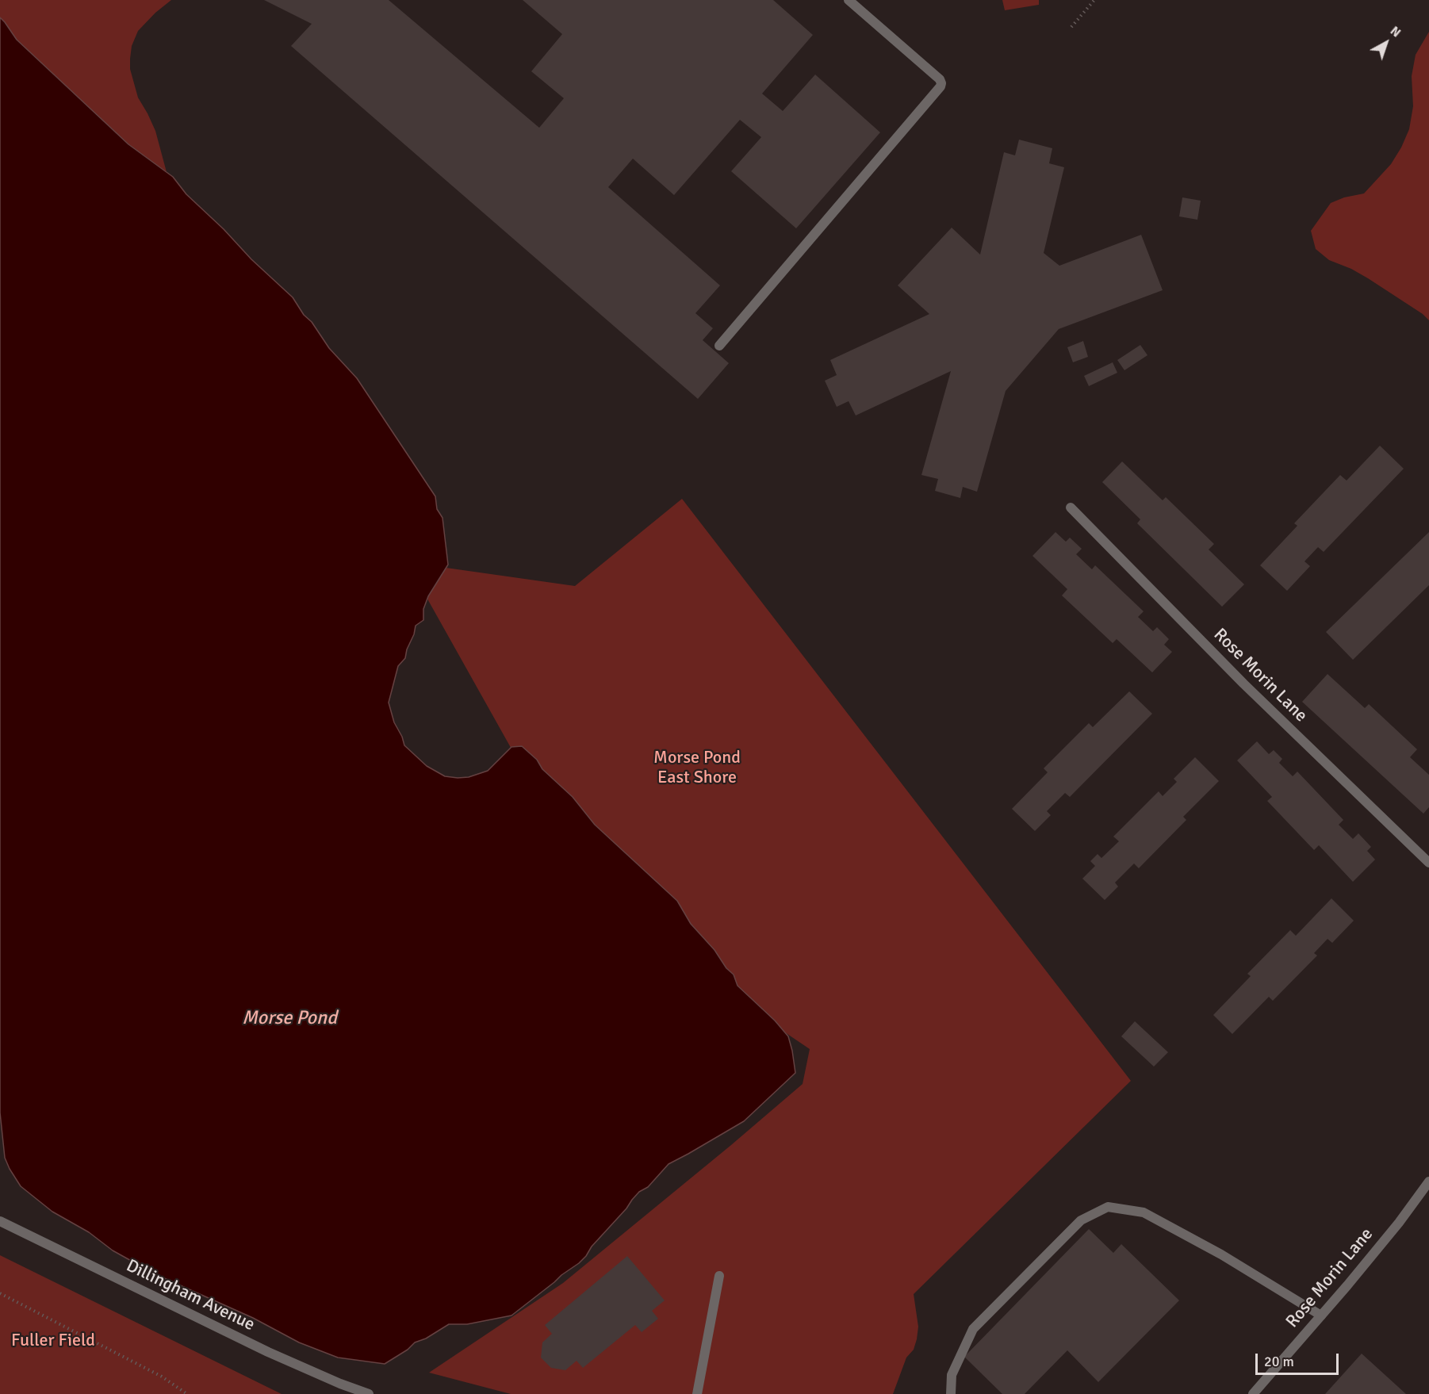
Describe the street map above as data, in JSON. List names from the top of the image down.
{
  "streets": {
    "street": ["Rose Morin Lane", "Dillingham Avenue"]
  },
  "water": ["Morse Pond"],
  "parks": ["Morse Pond East Shore", "Fuller Field"],
  "scale_bar": "20 m",
  "north": "top right"
}
